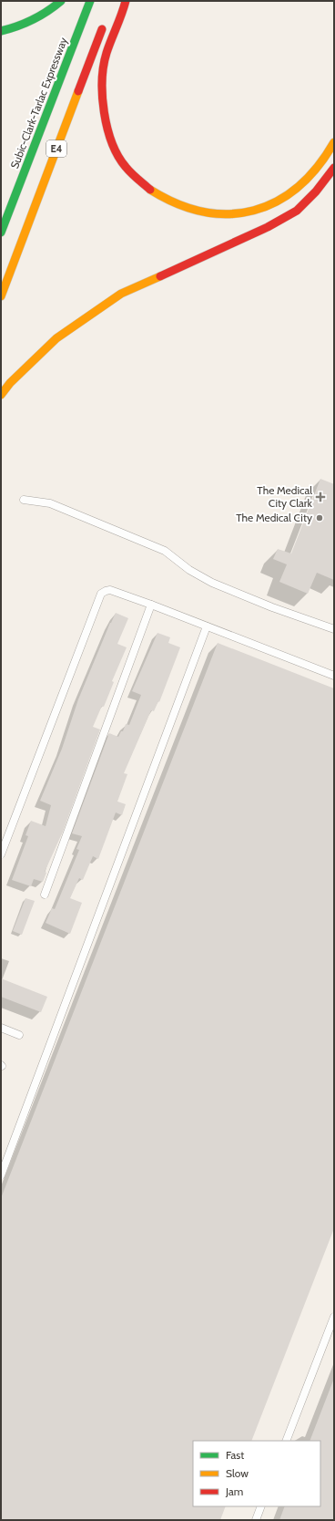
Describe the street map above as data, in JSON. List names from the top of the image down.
{
  "streets": {
    "highway": ["Subic-Clark-Tarlac Expressway", "E4"]
  },
  "places": {
    "health": ["The Medical City Clark"],
    "other": ["The Medical City"]
  },
  "legend": ["Fast", "Slow", "Jam"]
}
